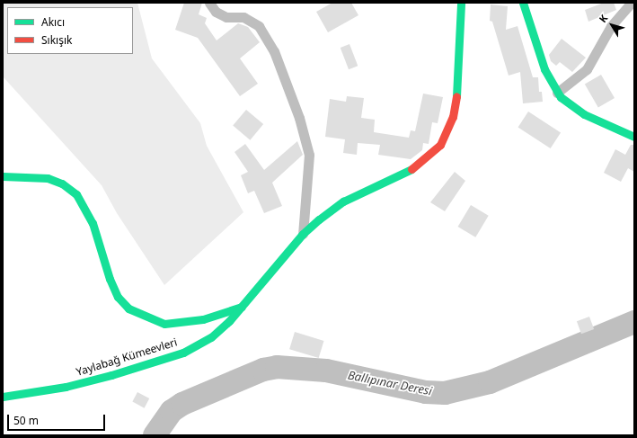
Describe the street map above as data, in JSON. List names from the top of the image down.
{
  "streets": {
    "street": ["Yaylabağ Kümeevleri"]
  },
  "water": ["Ballıpınar Deresi"],
  "legend": ["Akıcı", "Sıkışık"],
  "scale_bar": "50 m",
  "north": "top left"
}
